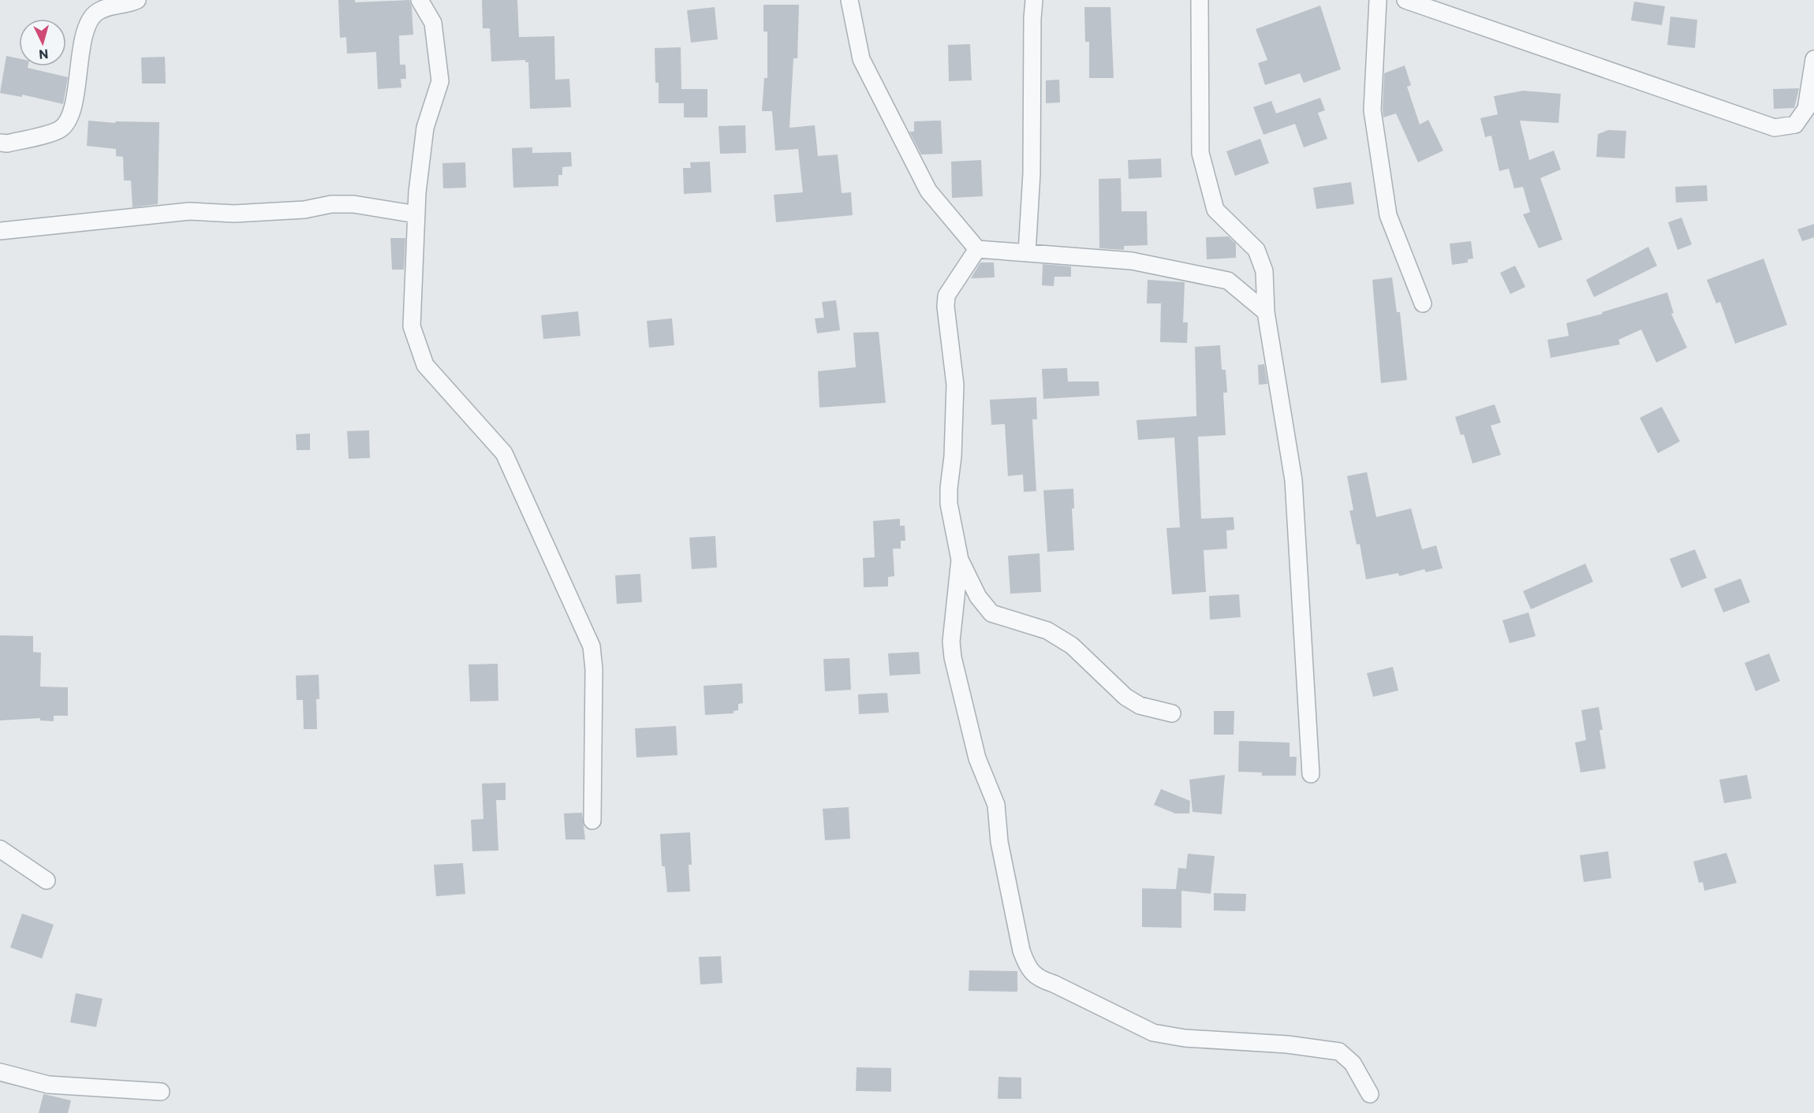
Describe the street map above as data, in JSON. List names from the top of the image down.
{
  "north": "bottom"
}
